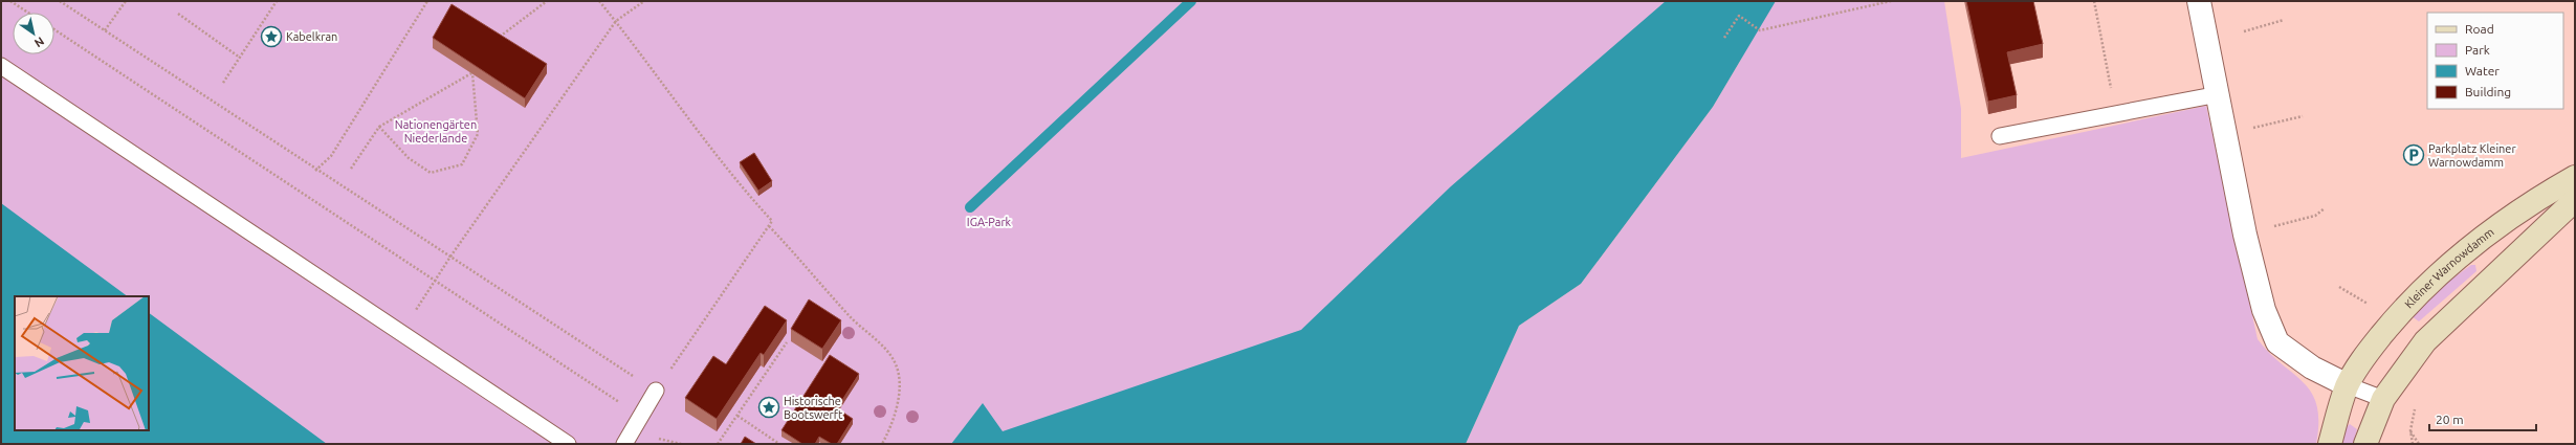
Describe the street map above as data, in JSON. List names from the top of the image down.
{
  "streets": {
    "street": ["Kleiner Warnowdamm"]
  },
  "parks": ["Nationengärten Niederlande", "IGA-Park"],
  "places": {
    "place": ["Kabelkran", "Historische Bootswerft"],
    "parking": ["Parkplatz Kleiner Warnowdamm"]
  },
  "legend": [
    "Road",
    "Park",
    "Water",
    "Building"
  ],
  "scale_bar": "20 m",
  "north": "bottom right"
}
